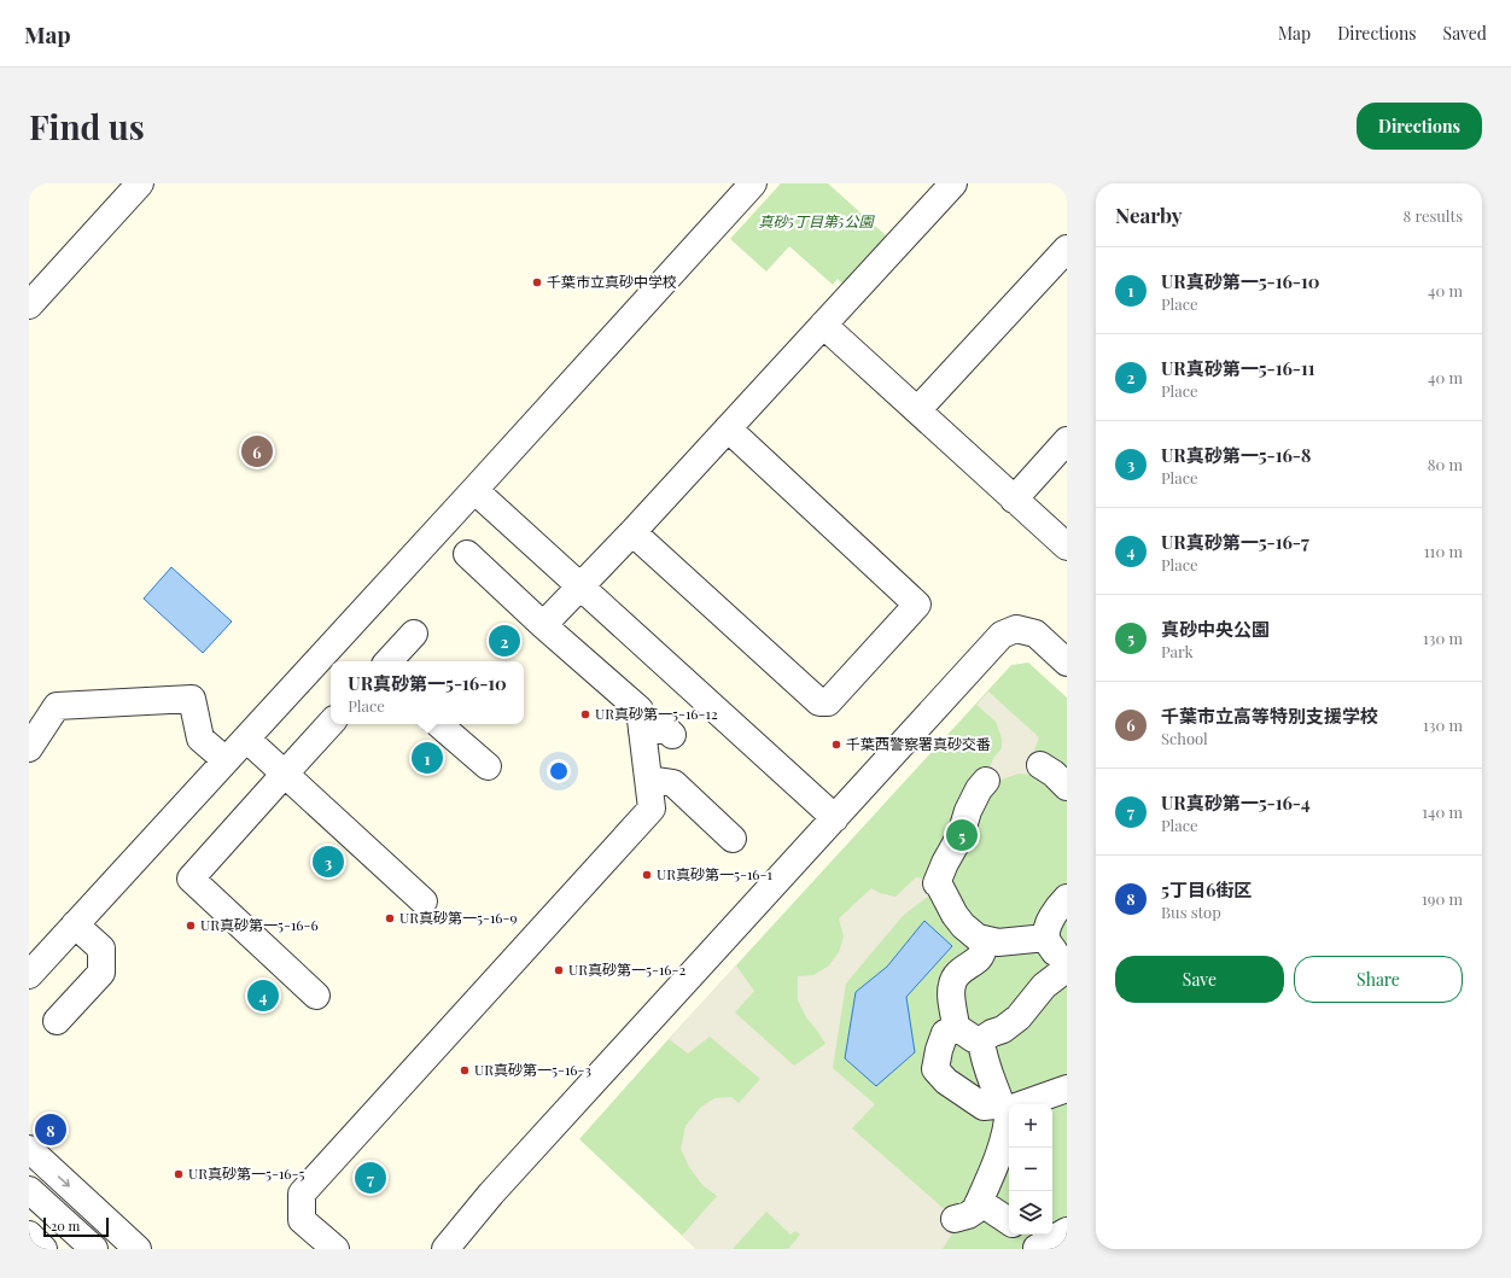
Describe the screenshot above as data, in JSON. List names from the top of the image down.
{
  "parks": ["真砂5丁目第5公園"],
  "places": [
    "千葉市立真砂中学校",
    "UR真砂第一5-16-12",
    "千葉西警察署真砂交番",
    "UR真砂第一5-16-1",
    "UR真砂第一5-16-9",
    "UR真砂第一5-16-6",
    "UR真砂第一5-16-2",
    "UR真砂第一5-16-3",
    "UR真砂第一5-16-5"
  ],
  "scale_bar": "20 m",
  "page": {
    "header": "Map",
    "nav": ["Map", "Directions", "Saved"],
    "buttons": [
      "Directions",
      ["Save", "Share"]
    ],
    "title": "Find us",
    "heading": ["Nearby", "8 results"],
    "list": [
      {
        "mark": "1",
        "name": "UR真砂第一5-16-10",
        "note": "Place",
        "value": "40 m"
      },
      {
        "mark": "2",
        "name": "UR真砂第一5-16-11",
        "note": "Place",
        "value": "40 m"
      },
      {
        "mark": "3",
        "name": "UR真砂第一5-16-8",
        "note": "Place",
        "value": "80 m"
      },
      {
        "mark": "4",
        "name": "UR真砂第一5-16-7",
        "note": "Place",
        "value": "110 m"
      },
      {
        "mark": "5",
        "name": "真砂中央公園",
        "note": "Park",
        "value": "130 m"
      },
      {
        "mark": "6",
        "name": "千葉市立高等特別支援学校",
        "note": "School",
        "value": "130 m"
      },
      {
        "mark": "7",
        "name": "UR真砂第一5-16-4",
        "note": "Place",
        "value": "140 m"
      },
      {
        "mark": "8",
        "name": "5丁目6街区",
        "note": "Bus stop",
        "value": "190 m"
      }
    ],
    "pins": [
      "6",
      "2",
      "1",
      "5",
      "3",
      "4",
      "8",
      "7"
    ],
    "popup": ["UR真砂第一5-16-10", "Place"],
    "map_buttons": ["+", "−"],
    "scale": "20 m"
  }
}
